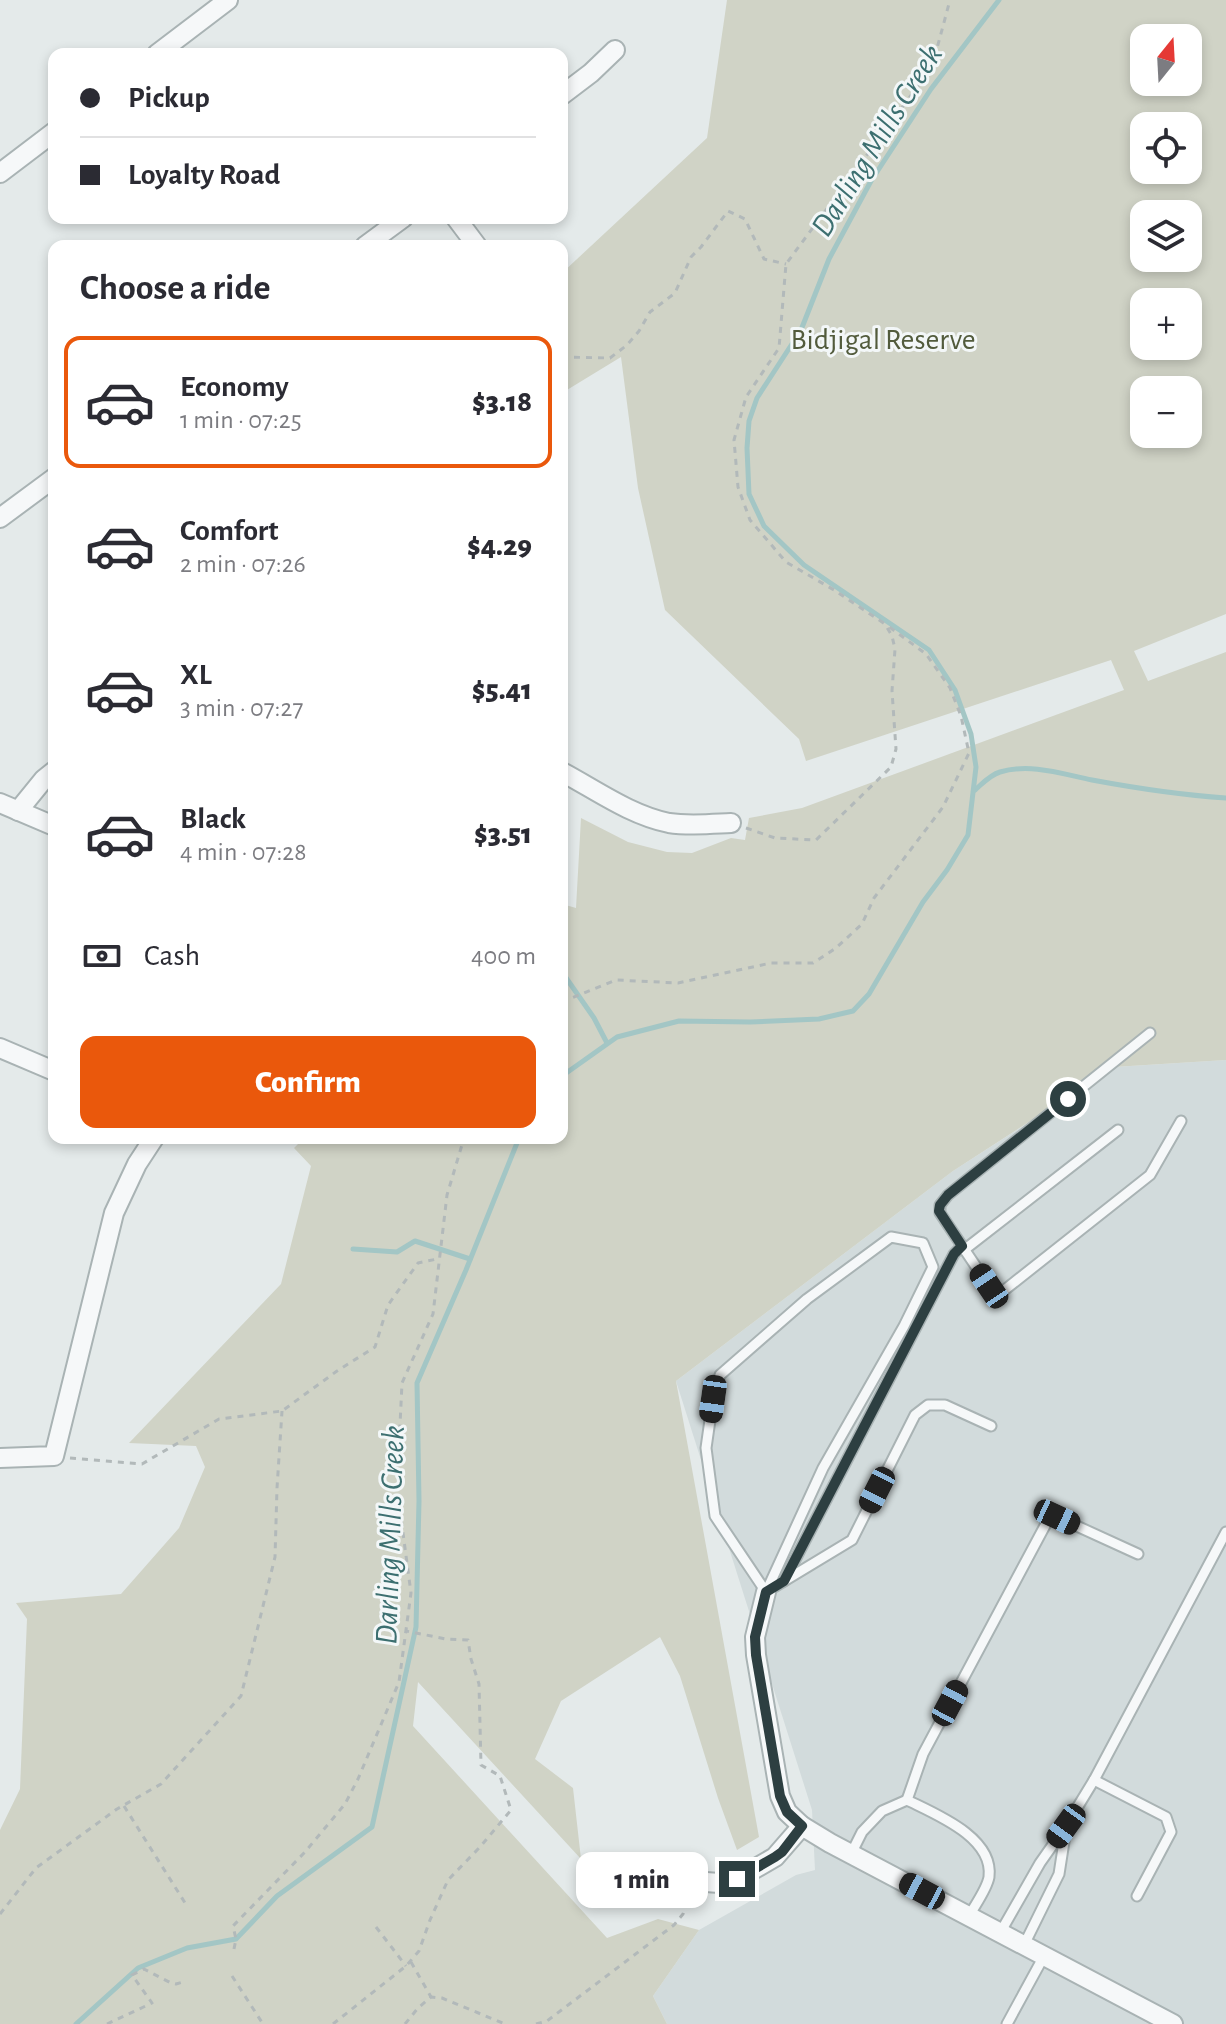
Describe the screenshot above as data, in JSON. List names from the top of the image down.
{
  "water": ["Darling Mills Creek"],
  "parks": ["Bidjigal Reserve"],
  "north": "top",
  "page": {
    "map_buttons": ["+", "−"],
    "banner": ["Pickup", "Loyalty Road"],
    "heading": "Choose a ride",
    "list": [
      {
        "name": "Economy",
        "note": "1 min · 07:25",
        "value": "$3.18"
      },
      {
        "name": "Comfort",
        "note": "2 min · 07:26",
        "value": "$4.29"
      },
      {
        "name": "XL",
        "note": "3 min · 07:27",
        "value": "$5.41"
      },
      {
        "name": "Black",
        "note": "4 min · 07:28",
        "value": "$3.51"
      }
    ],
    "pay": ["Cash", "400 m"],
    "buttons": "Confirm",
    "bubble": "1 min"
  }
}
